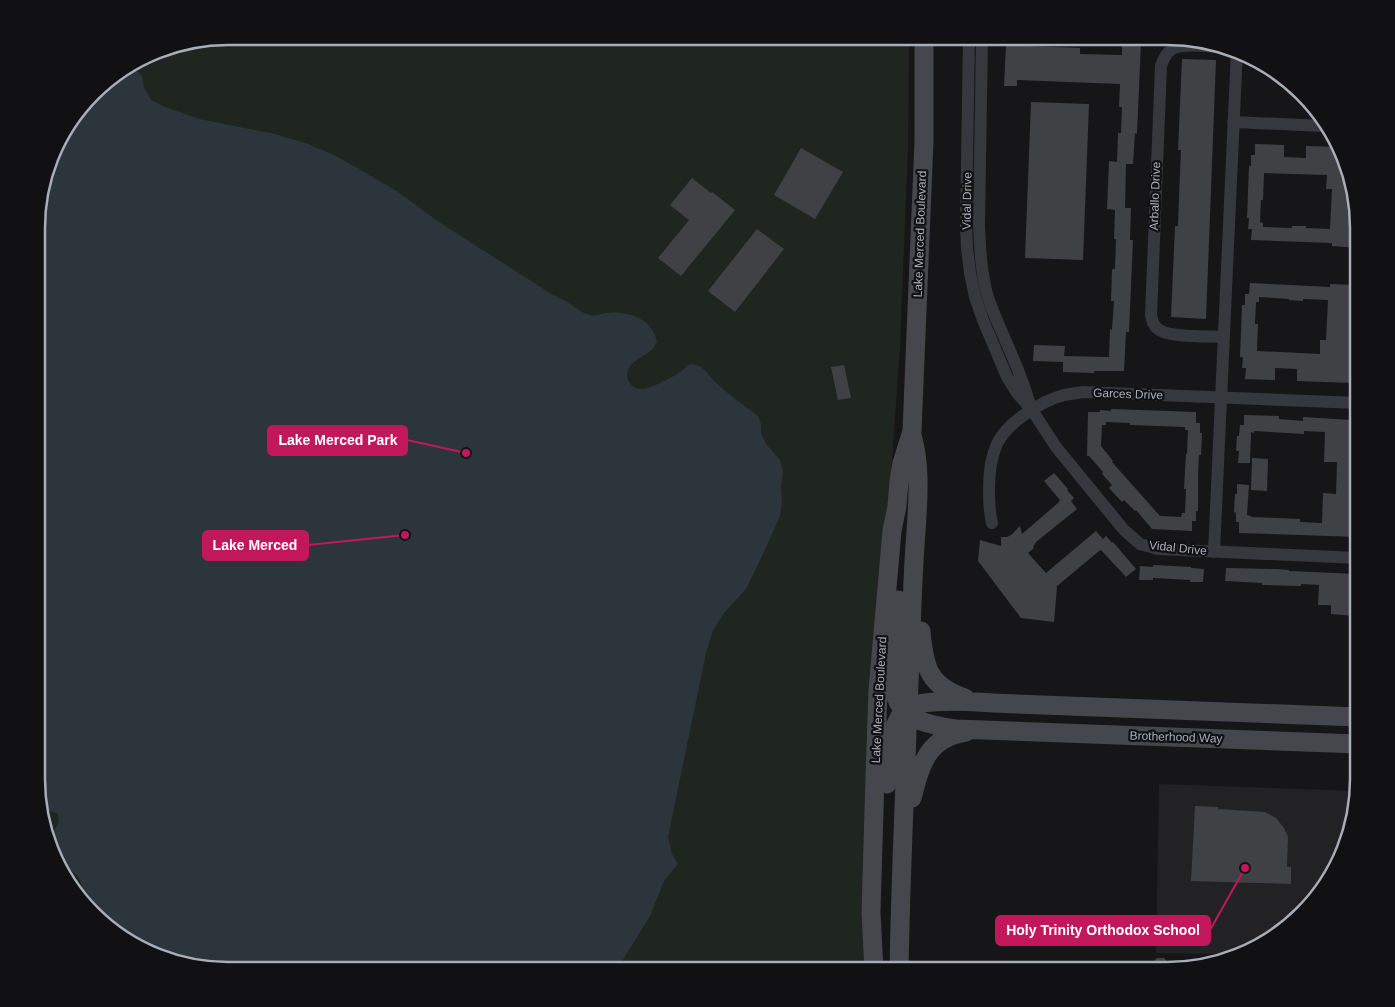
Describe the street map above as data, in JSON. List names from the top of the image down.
{
  "streets": {
    "main road": ["Lake Merced Boulevard", "Brotherhood Way"],
    "street": ["Arballo Drive", "Vidal Drive", "Garces Drive"]
  },
  "crossings": [
    ["Vidal Drive", "Garces Drive"]
  ],
  "places": ["Lake Merced Park", "Lake Merced", "Holy Trinity Orthodox School"]
}
